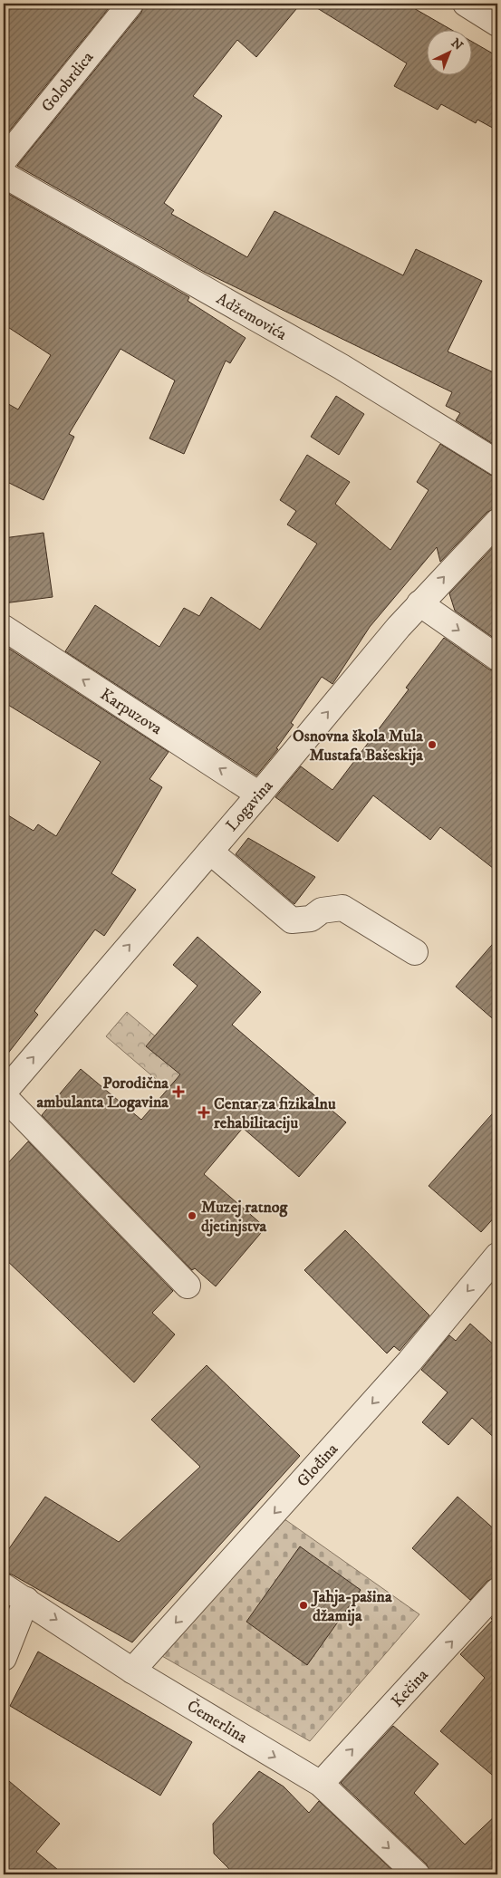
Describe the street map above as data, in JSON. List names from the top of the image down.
{
  "streets": {
    "street": [
      "Golobrdica",
      "Adžemovića",
      "Karpuzova",
      "Logavina",
      "Glođina",
      "Kečina",
      "Čemerlina"
    ]
  },
  "crossings": [
    ["Karpuzova", "Logavina"],
    ["Glođina", "Čemerlina"],
    ["Kečina", "Čemerlina"]
  ],
  "one_way": [
    "Karpuzova",
    "Logavina",
    "Glođina",
    "Kečina",
    "Čemerlina"
  ],
  "places": {
    "other": ["Osnovna škola Mula Mustafa Bašeskija", "Muzej ratnog djetinjstva", "Jahja-pašina džamija"],
    "health": ["Porodična ambulanta Logavina", "Centar za fizikalnu rehabilitaciju"]
  },
  "north": "top right"
}
